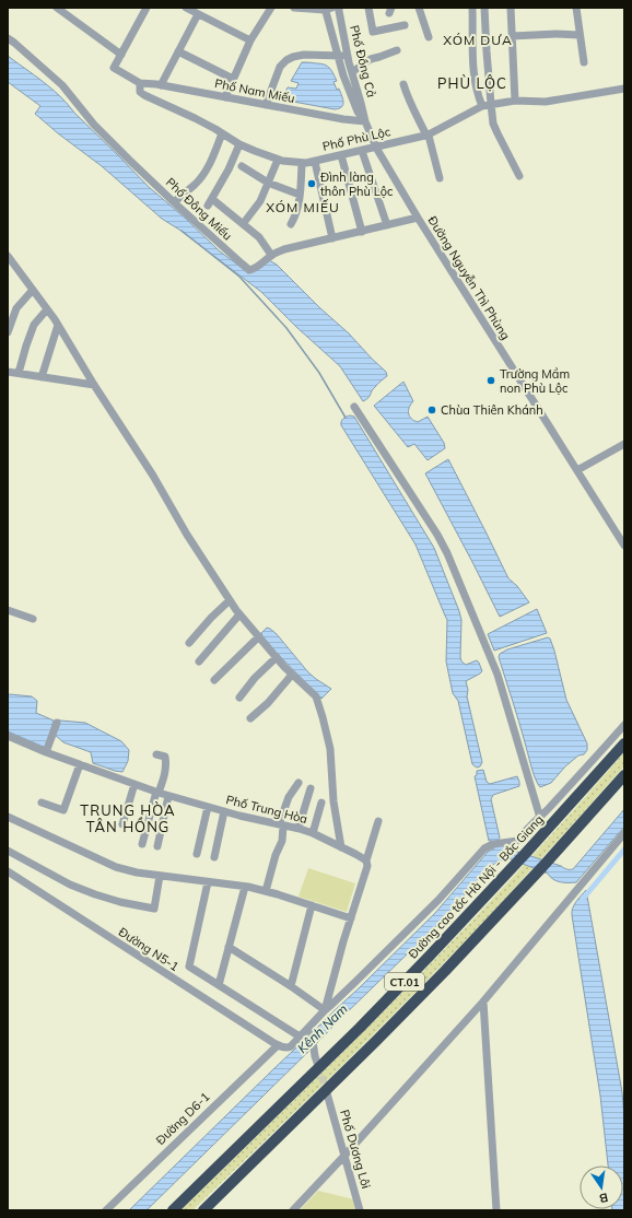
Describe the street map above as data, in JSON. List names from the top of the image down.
{
  "streets": {
    "highway": ["Đường cao tốc Hà Nội - Bắc Giang", "CT.01"],
    "street": [
      "Phố Đồng Cả",
      "Phố Nam Miếu",
      "Phố Phù Lộc",
      "Phố Đông Miếu",
      "Đường Nguyễn Thì Phùng",
      "Phố Trung Hòa",
      "Đường N5-1",
      "Đường D6-1",
      "Phố Dương Lôi"
    ]
  },
  "crossings": [
    ["Phố Đồng Cả", "Phố Nam Miếu"],
    ["Phố Đồng Cả", "Đường Nguyễn Thì Phùng"],
    ["Phố Nam Miếu", "Phố Phù Lộc"],
    ["Phố Nam Miếu", "Đường Nguyễn Thì Phùng"],
    ["Phố Phù Lộc", "Đường Nguyễn Thì Phùng"],
    ["Phố Đông Miếu", "Đường Nguyễn Thì Phùng"],
    ["Đường N5-1", "Đường D6-1"]
  ],
  "districts": [
    "XÓM DƯA",
    "PHÙ LỘC",
    "XÓM MIẾU",
    "TRUNG HÒA TÂN HỒNG"
  ],
  "water": ["Kênh Nam"],
  "places": ["Đình làng thôn Phù Lộc", "Trường Mầm non Phù Lộc", "Chùa Thiên Khánh"],
  "north": "bottom"
}
